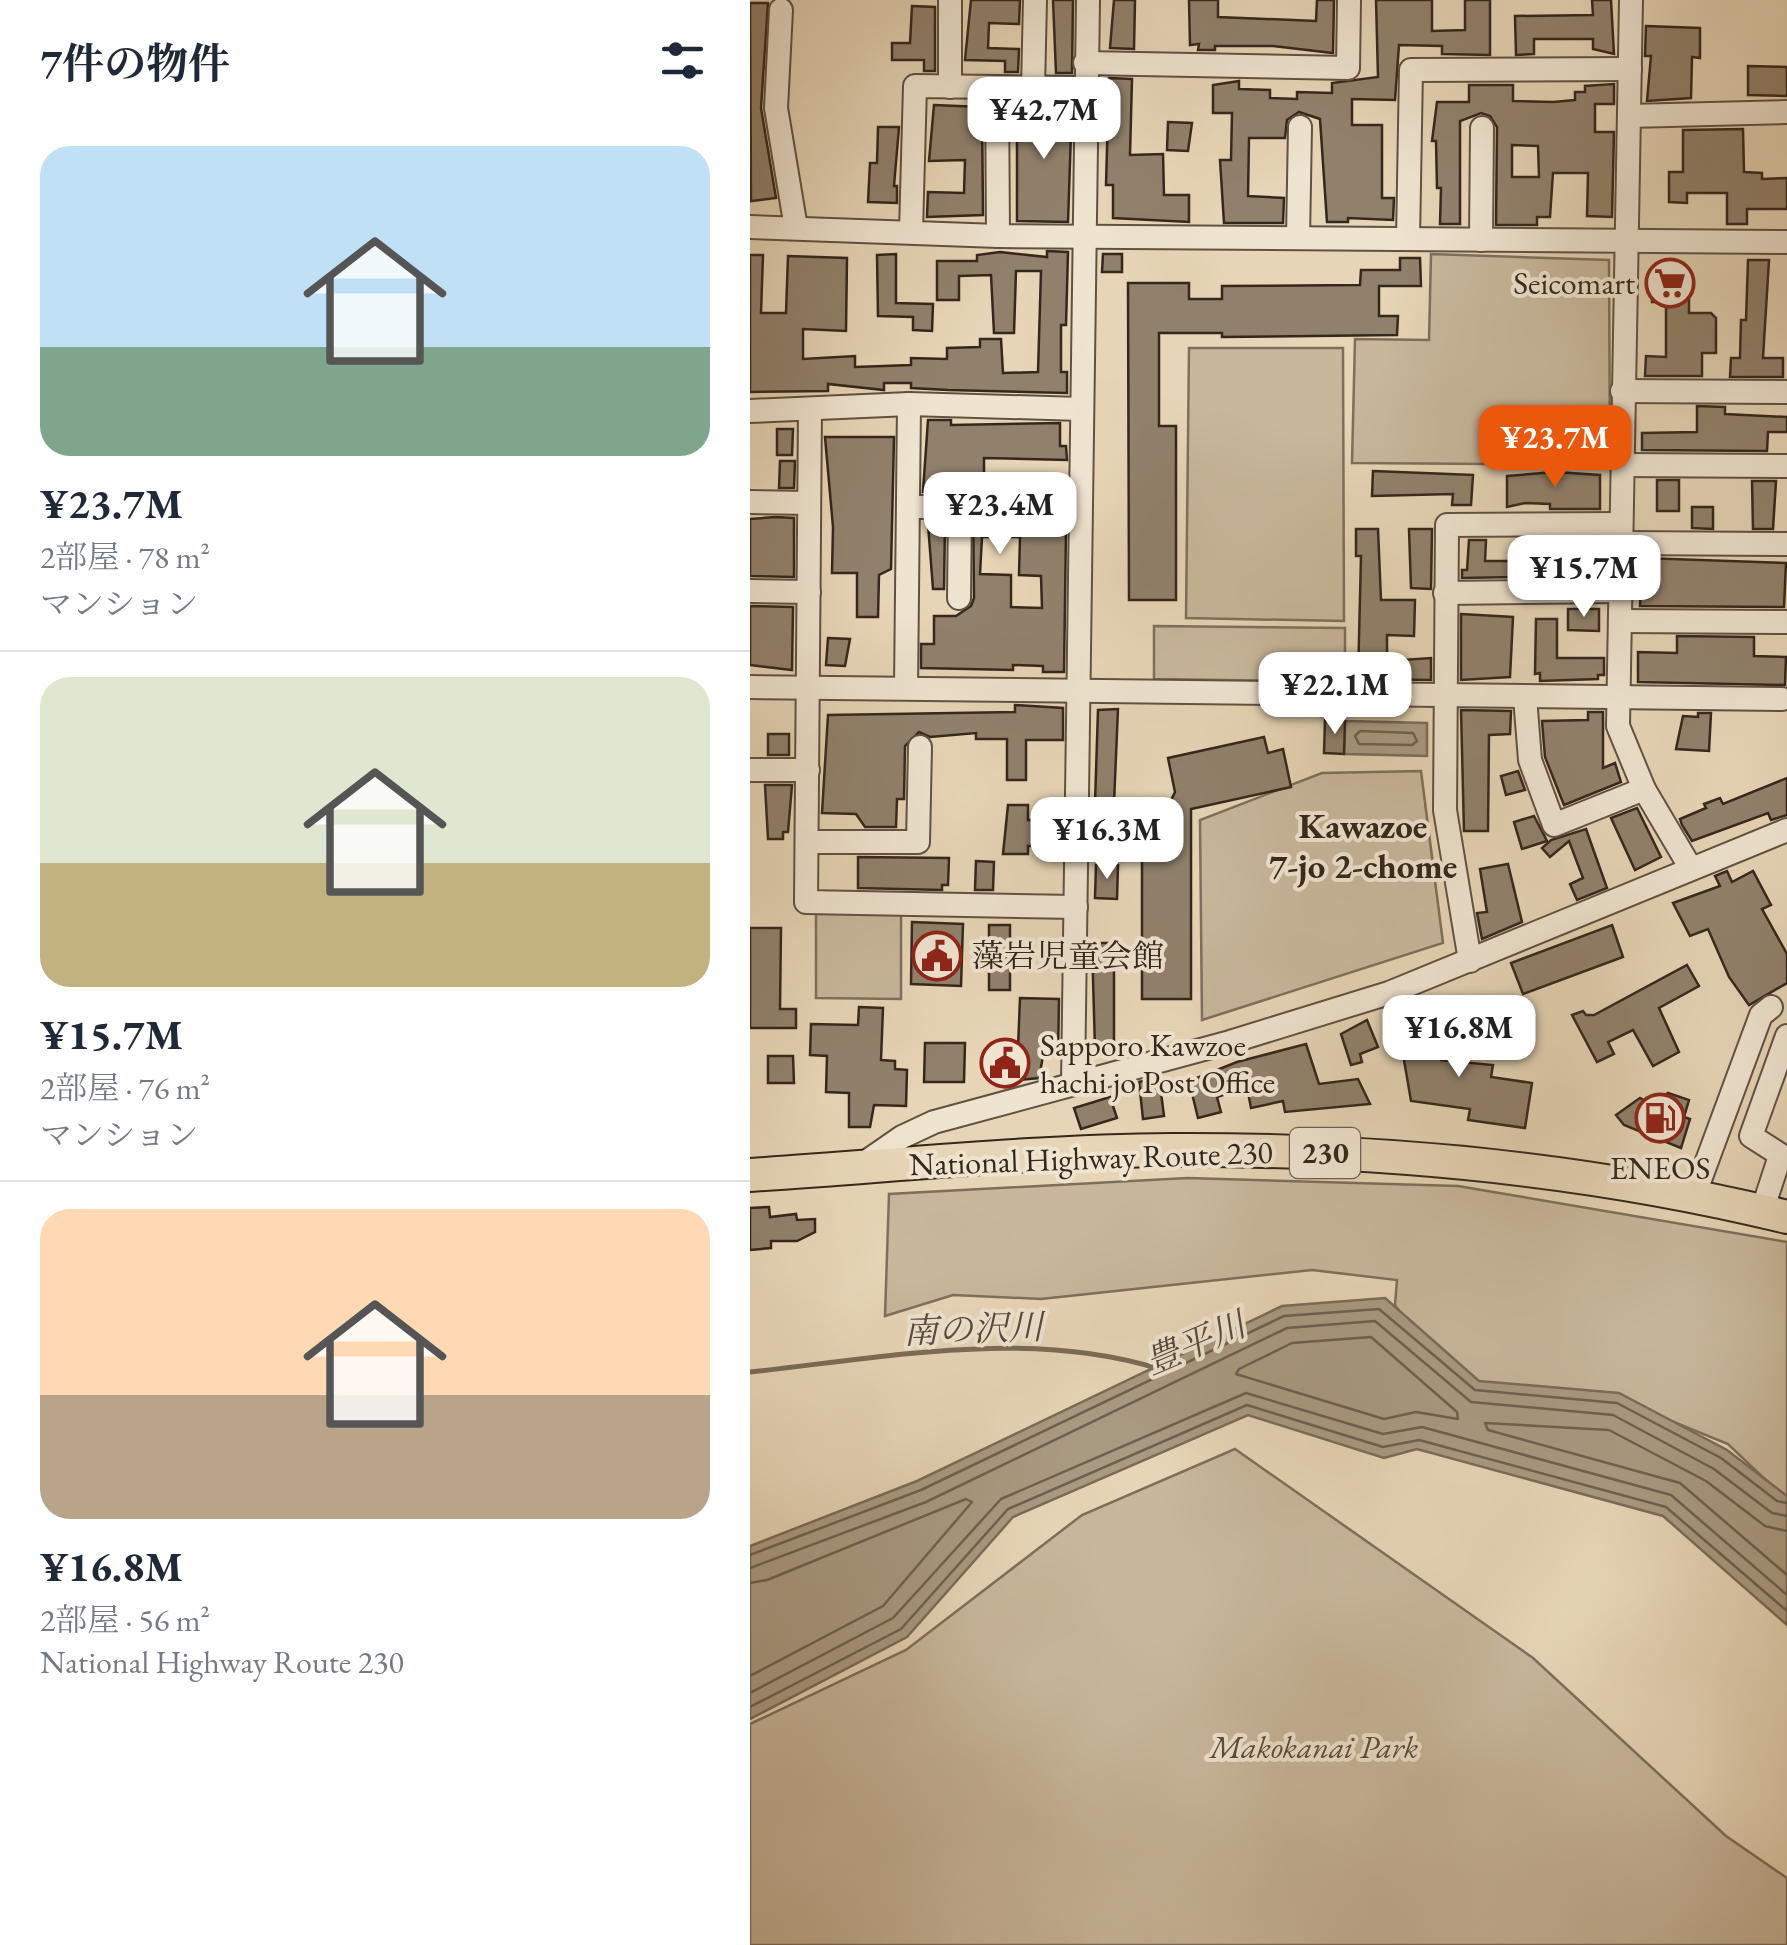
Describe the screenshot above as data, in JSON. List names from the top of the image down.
{
  "streets": {
    "highway": ["230", "National Highway Route 230"]
  },
  "districts": ["Kawazoe 7-jo 2-chome"],
  "water": ["南の沢川", "豊平川"],
  "parks": ["Makokanai Park"],
  "places": {
    "supermarket": ["Seicomart"],
    "public building": ["藻岩児童会館", "Sapporo Kawzoe hachi jo Post Office"],
    "fuel station": ["ENEOS"]
  },
  "page": {
    "heading": "7件の物件",
    "price": [
      "¥42.7M",
      "¥23.7M",
      "¥23.4M",
      "¥15.7M",
      "¥22.1M",
      "¥16.3M",
      "¥16.8M"
    ],
    "list": [
      {
        "name": "¥23.7M",
        "note": "2部屋 · 78 m² · マンション"
      },
      {
        "name": "¥15.7M",
        "note": "2部屋 · 76 m² · マンション"
      },
      {
        "name": "¥16.8M",
        "note": "2部屋 · 56 m² · National Highway Route 230"
      }
    ]
  }
}
